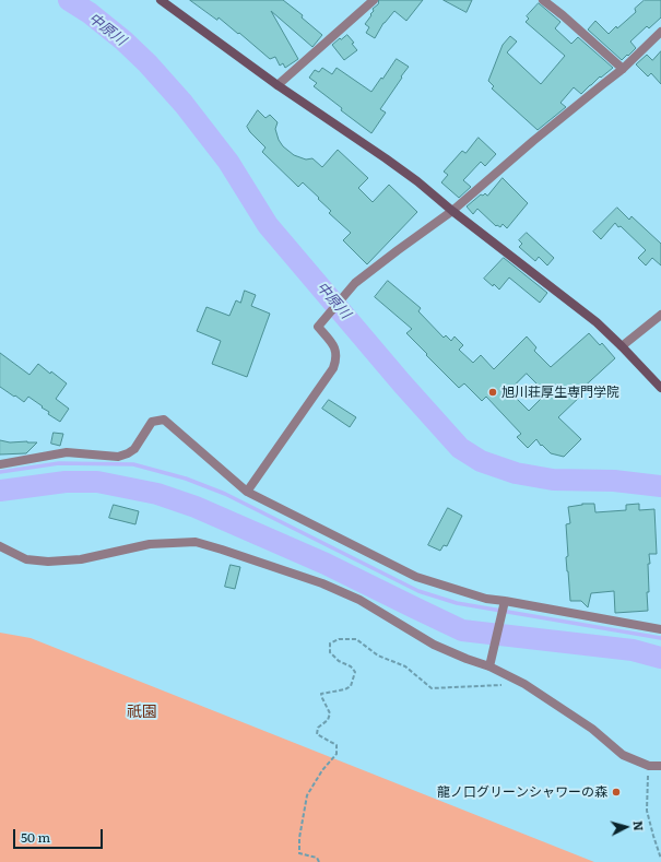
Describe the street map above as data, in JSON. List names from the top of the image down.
{
  "districts": ["祇園"],
  "water": ["中原川"],
  "places": ["旭川荘厚生専門学院", "龍ノ口グリーンシャワーの森"],
  "scale_bar": "50 m",
  "north": "right"
}
